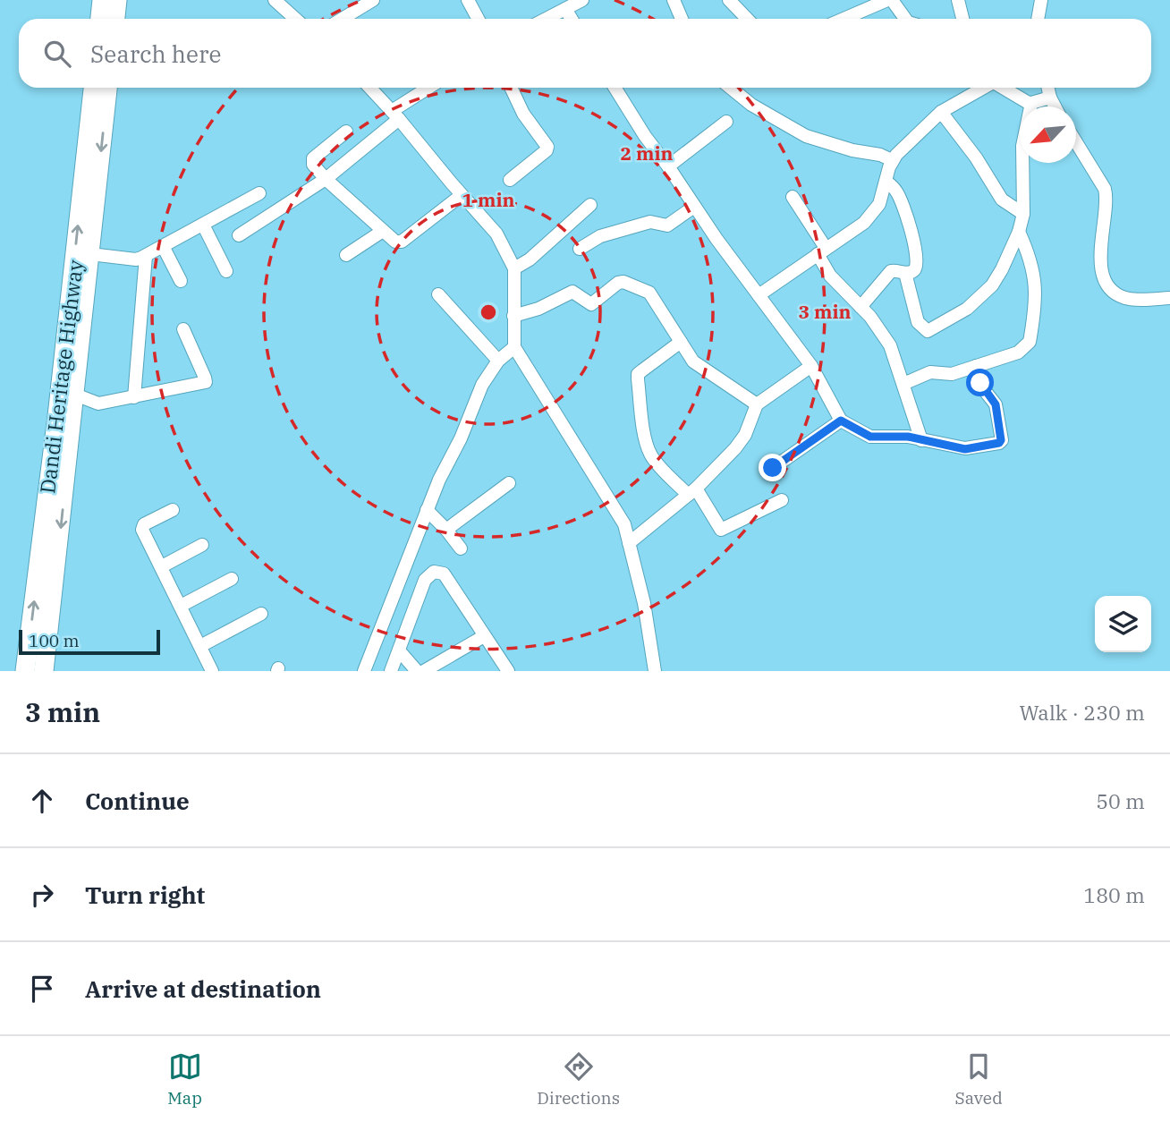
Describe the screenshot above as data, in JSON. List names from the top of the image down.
{
  "streets": {
    "highway": ["Dandi Heritage Highway"]
  },
  "scale_bar": "100 m",
  "north": "bottom left",
  "page": {
    "search": "Search here",
    "scale": "100 m",
    "heading": ["3 min", "Walk · 230 m"],
    "list": [
      ["Continue", "50 m"],
      ["Turn right", "180 m"],
      "Arrive at destination"
    ],
    "nav": ["Map", "Directions", "Saved"]
  },
  "rings": ["2 min", "1 min", "3 min"]
}
